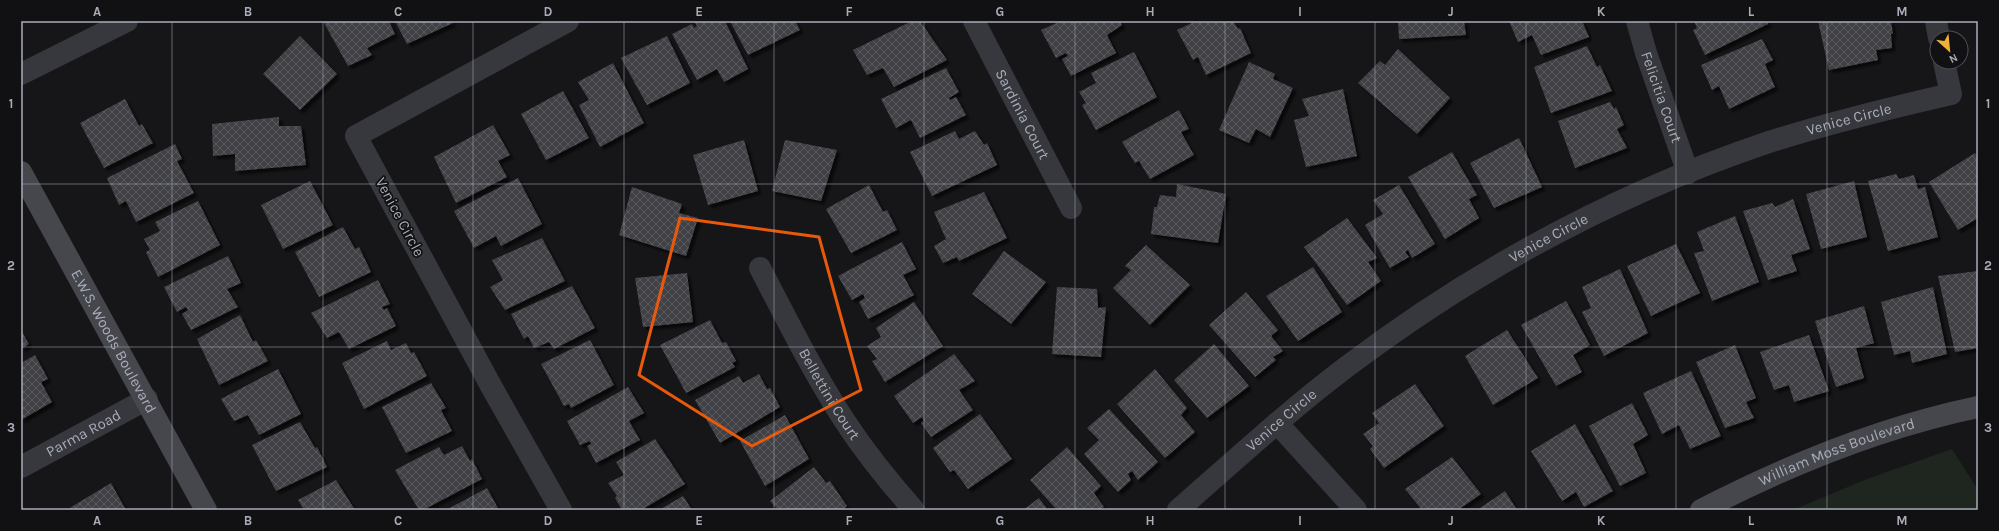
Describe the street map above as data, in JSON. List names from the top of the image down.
{
  "streets": {
    "street": [
      "Felicitia Court",
      "Sardinia Court",
      "Venice Circle",
      "E.W.S. Woods Boulevard",
      "Bellettini Court",
      "Parma Road",
      "William Moss Boulevard"
    ]
  },
  "crossings": [
    ["Felicitia Court", "Venice Circle"],
    ["E.W.S. Woods Boulevard", "Parma Road"]
  ],
  "north": "bottom right",
  "grid": {
    "columns": [
      "A",
      "B",
      "C",
      "D",
      "E",
      "F",
      "G",
      "H",
      "I",
      "J",
      "K",
      "L",
      "M"
    ],
    "rows": ["1", "2", "3"]
  }
}
